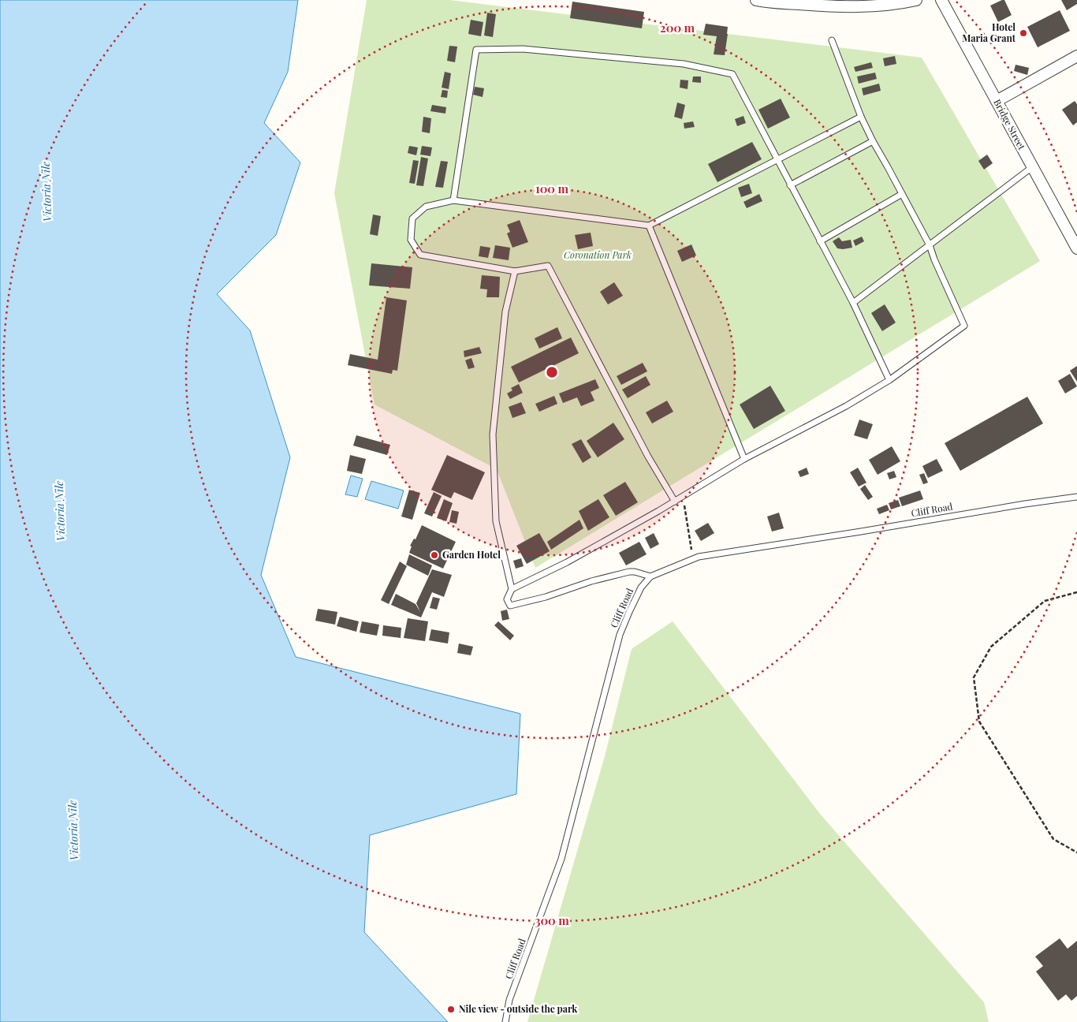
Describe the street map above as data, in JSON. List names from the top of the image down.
{
  "streets": {
    "street": ["Bridge Street"],
    "lane": ["Cliff Road"]
  },
  "water": ["Victoria Nile"],
  "parks": ["Coronation Park"],
  "places": ["Hotel Maria Grant", "Garden Hotel", "Nile view - outside the park"],
  "rings": ["200 m", "100 m", "300 m"]
}
